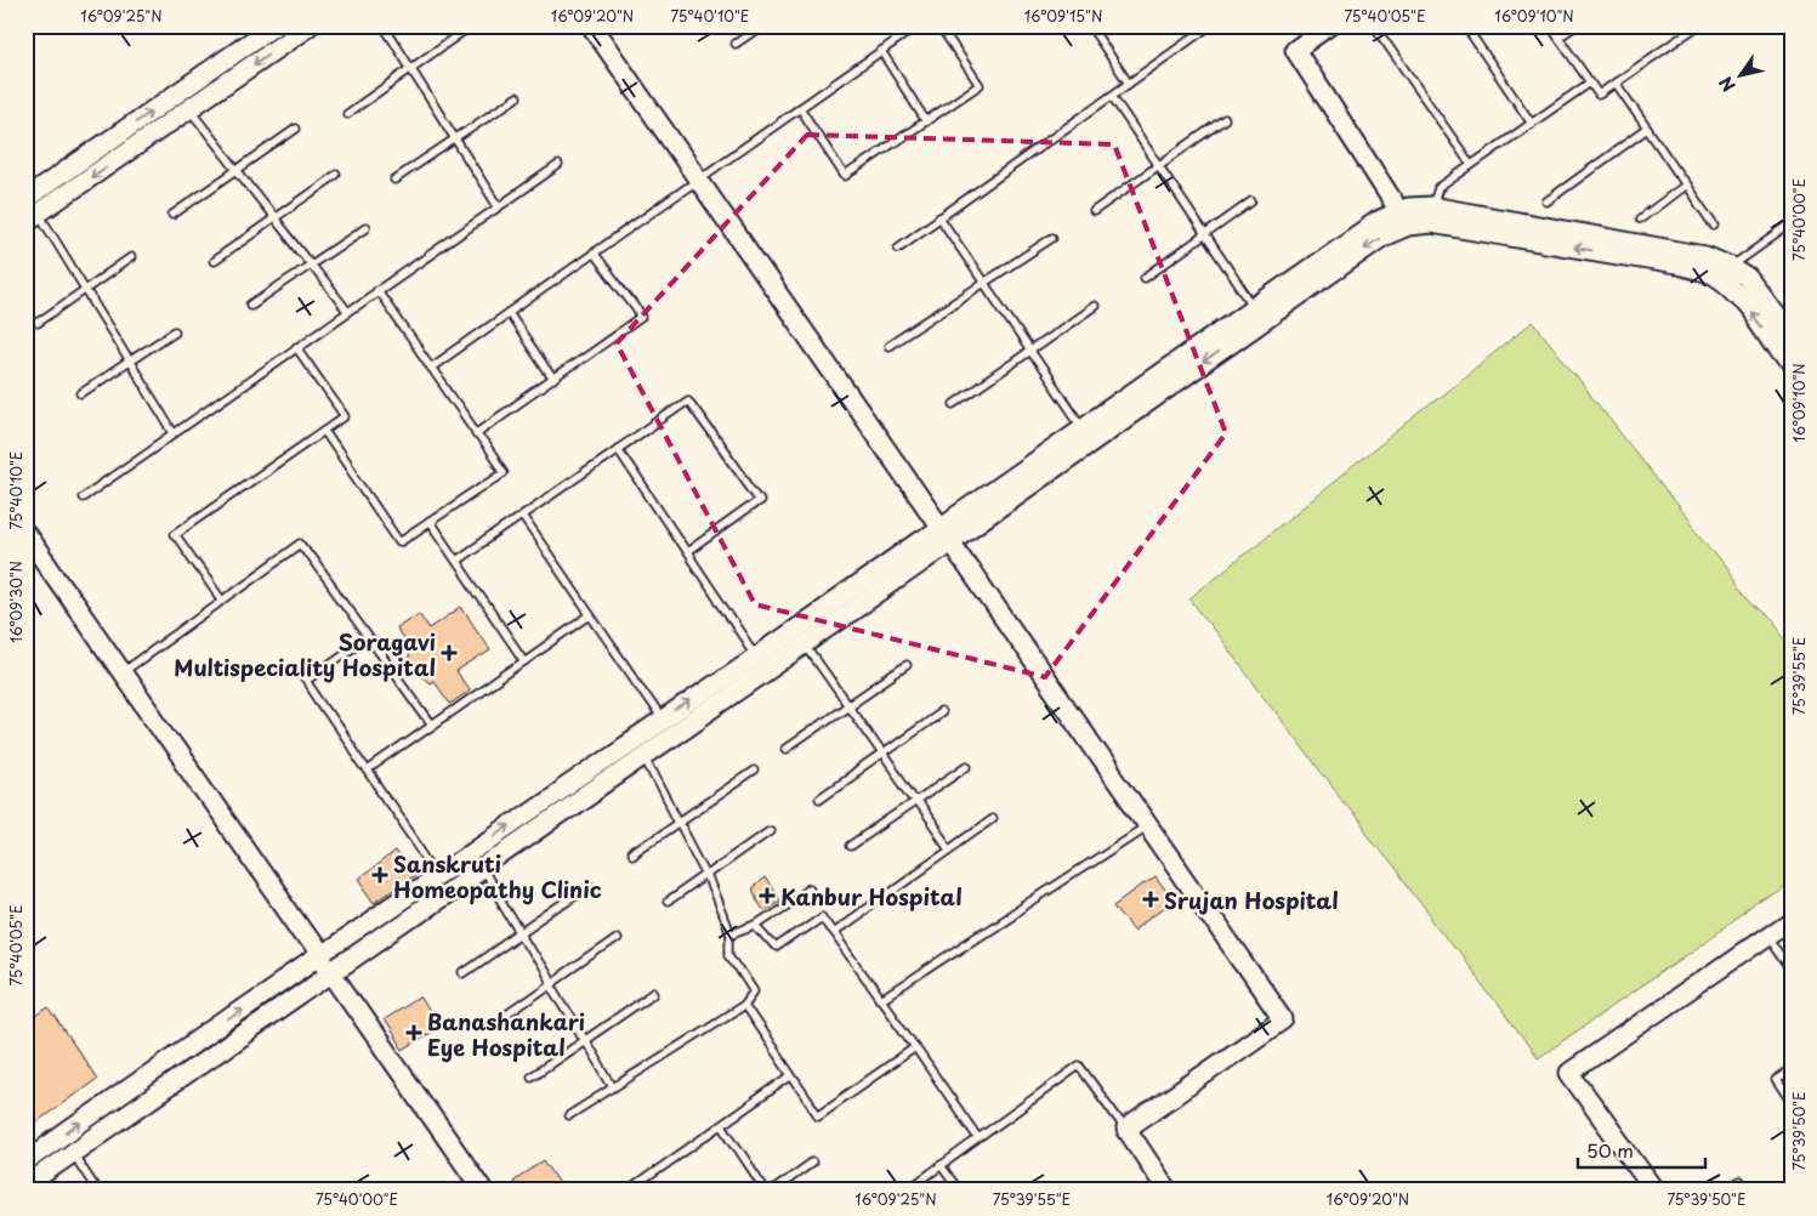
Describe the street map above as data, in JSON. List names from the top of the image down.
{
  "places": {
    "health": [
      "Soragavi Multispeciality Hospital",
      "Sanskruti Homeopathy Clinic",
      "Kanbur Hospital",
      "Srujan Hospital",
      "Banashankari Eye Hospital"
    ]
  },
  "scale_bar": "50 m",
  "north": "bottom left",
  "coordinates": [
    "16°09'25\"N",
    "16°09'20\"N",
    "75°40'10\"E",
    "16°09'15\"N",
    "75°40'05\"E",
    "16°09'10\"N",
    "75°40'00\"E",
    "16°09'30\"N",
    "75°39'55\"E",
    "75°39'50\"E"
  ]
}
